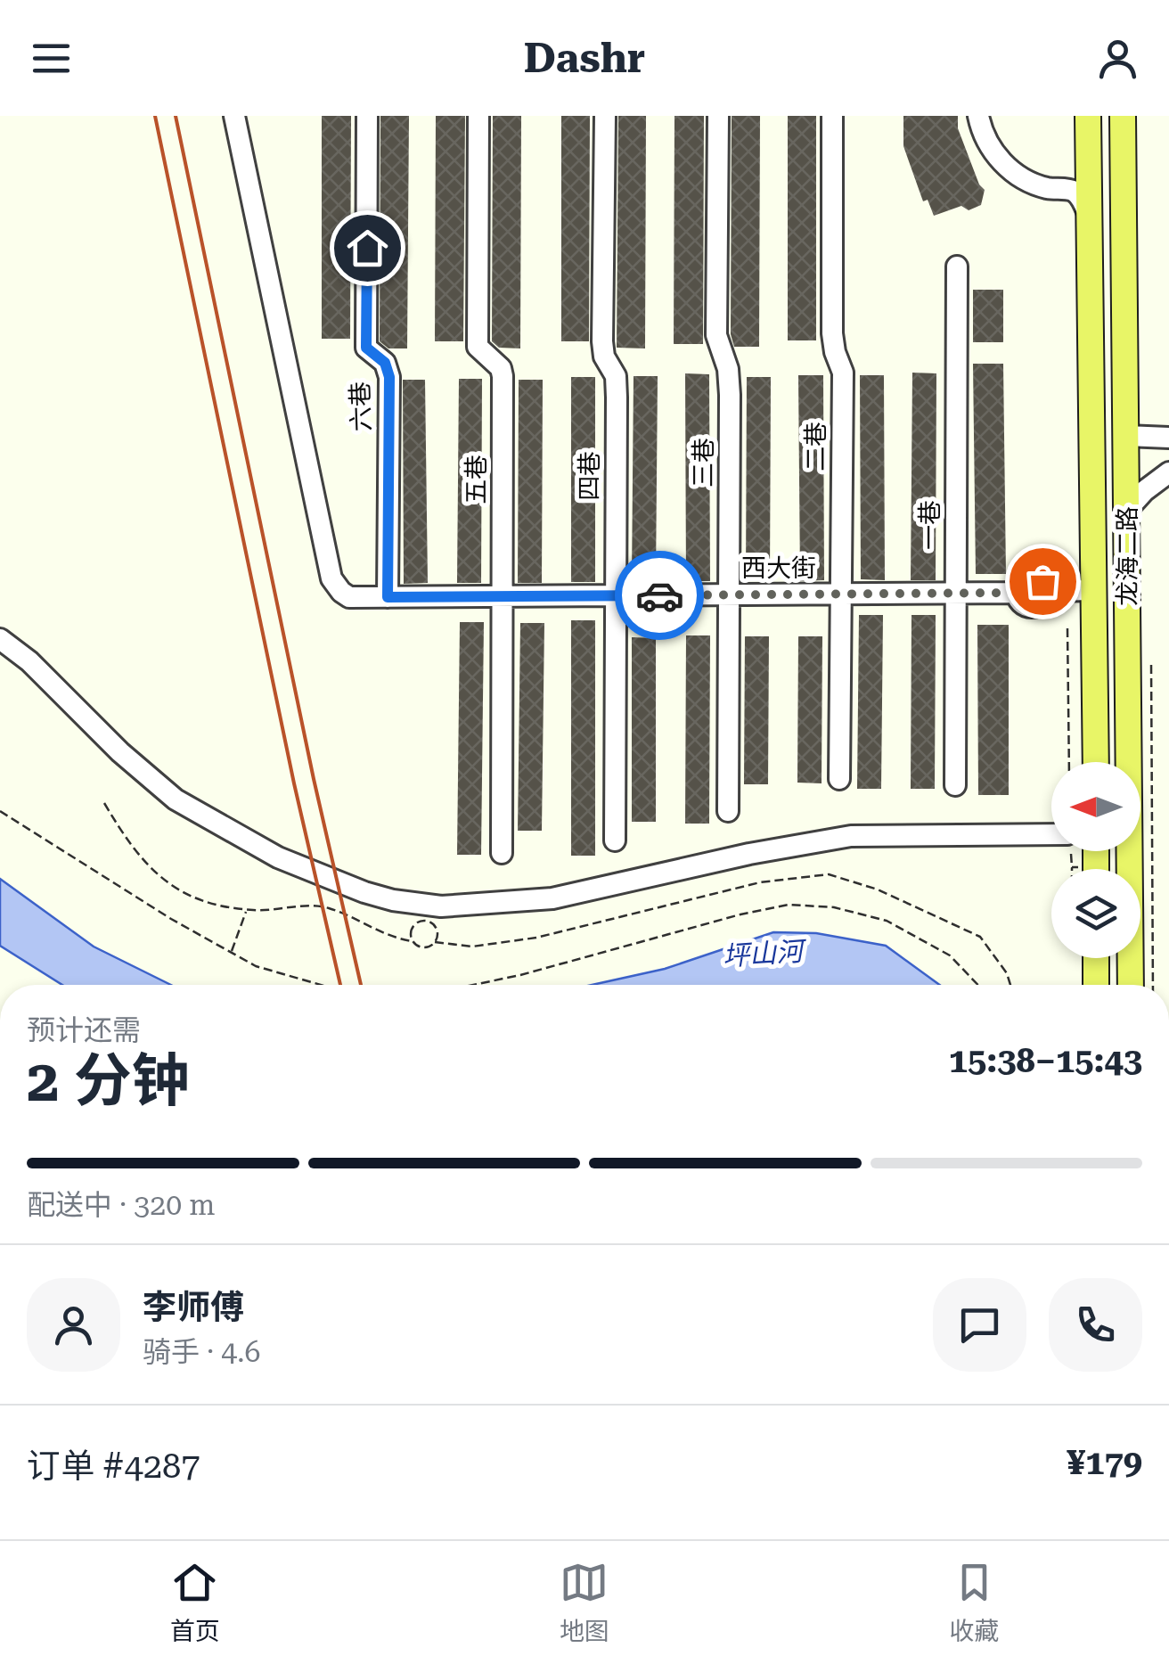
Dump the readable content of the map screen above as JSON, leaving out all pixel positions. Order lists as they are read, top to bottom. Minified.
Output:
{"streets":{"main road":["龙海二路"],"street":["六巷","二巷","三巷","四巷","五巷","一巷","西大街"]},"crossings":[["六巷","西大街"],["二巷","西大街"],["三巷","西大街"],["四巷","西大街"],["五巷","西大街"],["一巷","西大街"],["龙海二路","西大街"]],"water":["坪山河"],"north":"left","page":{"header":"Dashr","heading":["2 分钟","预计还需","15:38–15:43"],"panel":["李师傅","骑手 · 4.6","订单 #4287","¥179"],"bar":"配送中 · 320 m","tabs":["首页","地图","收藏"]}}
